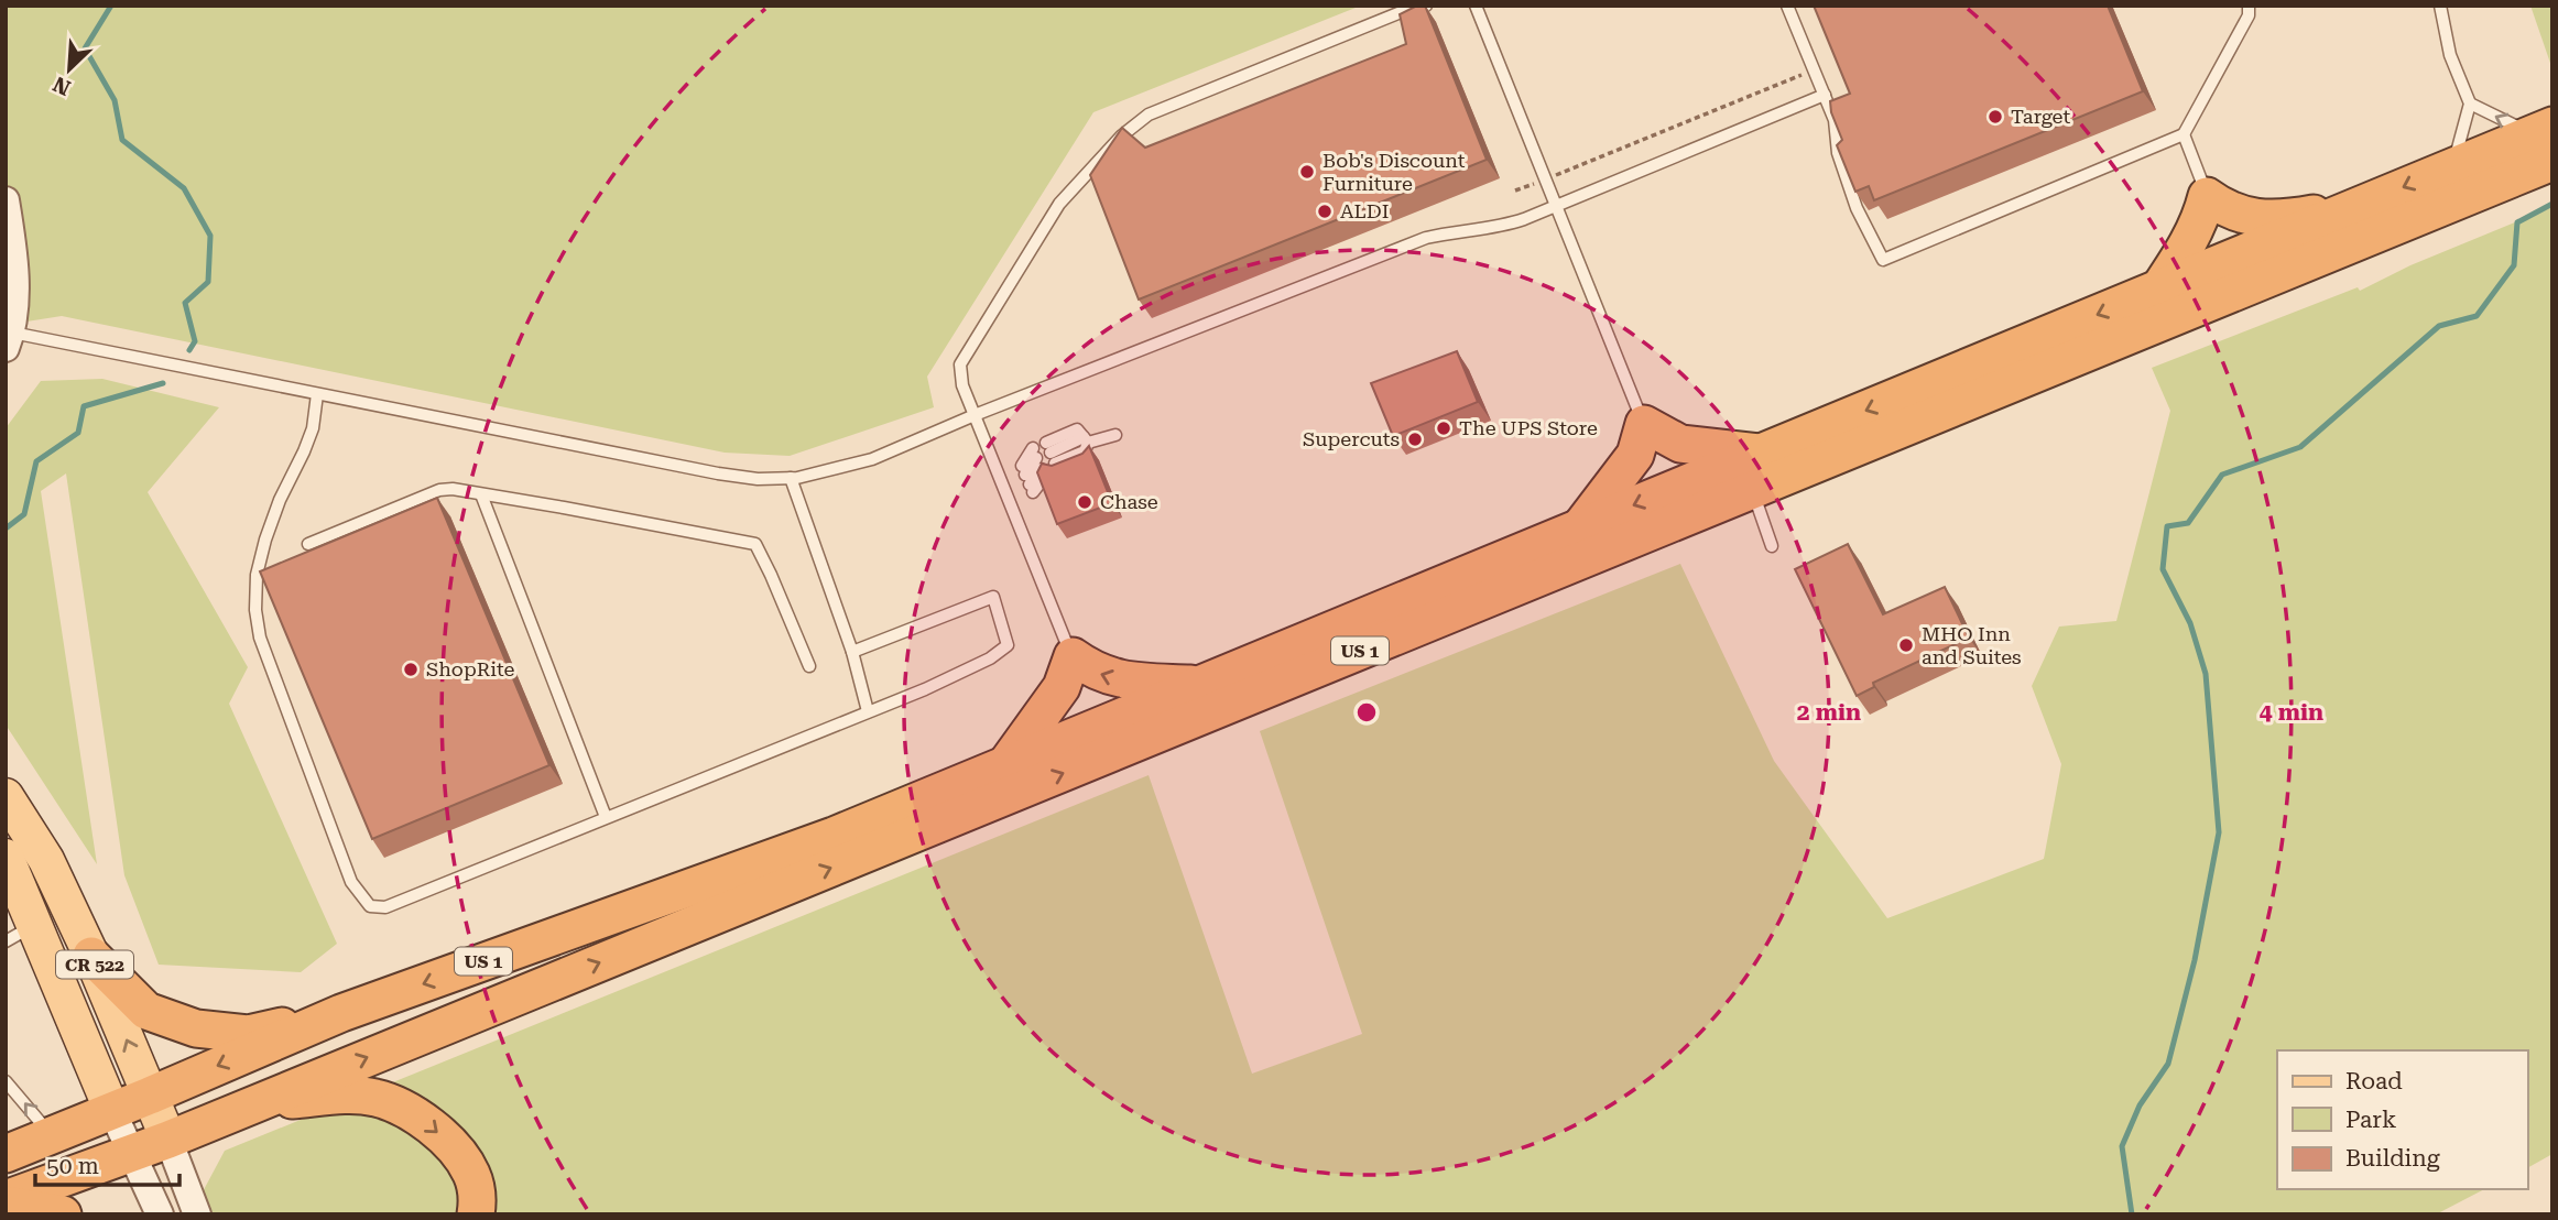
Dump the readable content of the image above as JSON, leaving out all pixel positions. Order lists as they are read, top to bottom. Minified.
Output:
{"streets":{"highway":["US 1"],"main road":["CR 522"]},"crossings":[["US 1","CR 522"]],"places":["Target","Bob's Discount Furniture","ALDI","The UPS Store","Supercuts","Chase","MHO Inn and Suites","ShopRite"],"legend":["Road","Park","Building"],"scale_bar":"50 m","north":"bottom left","rings":["2 min","4 min"]}
